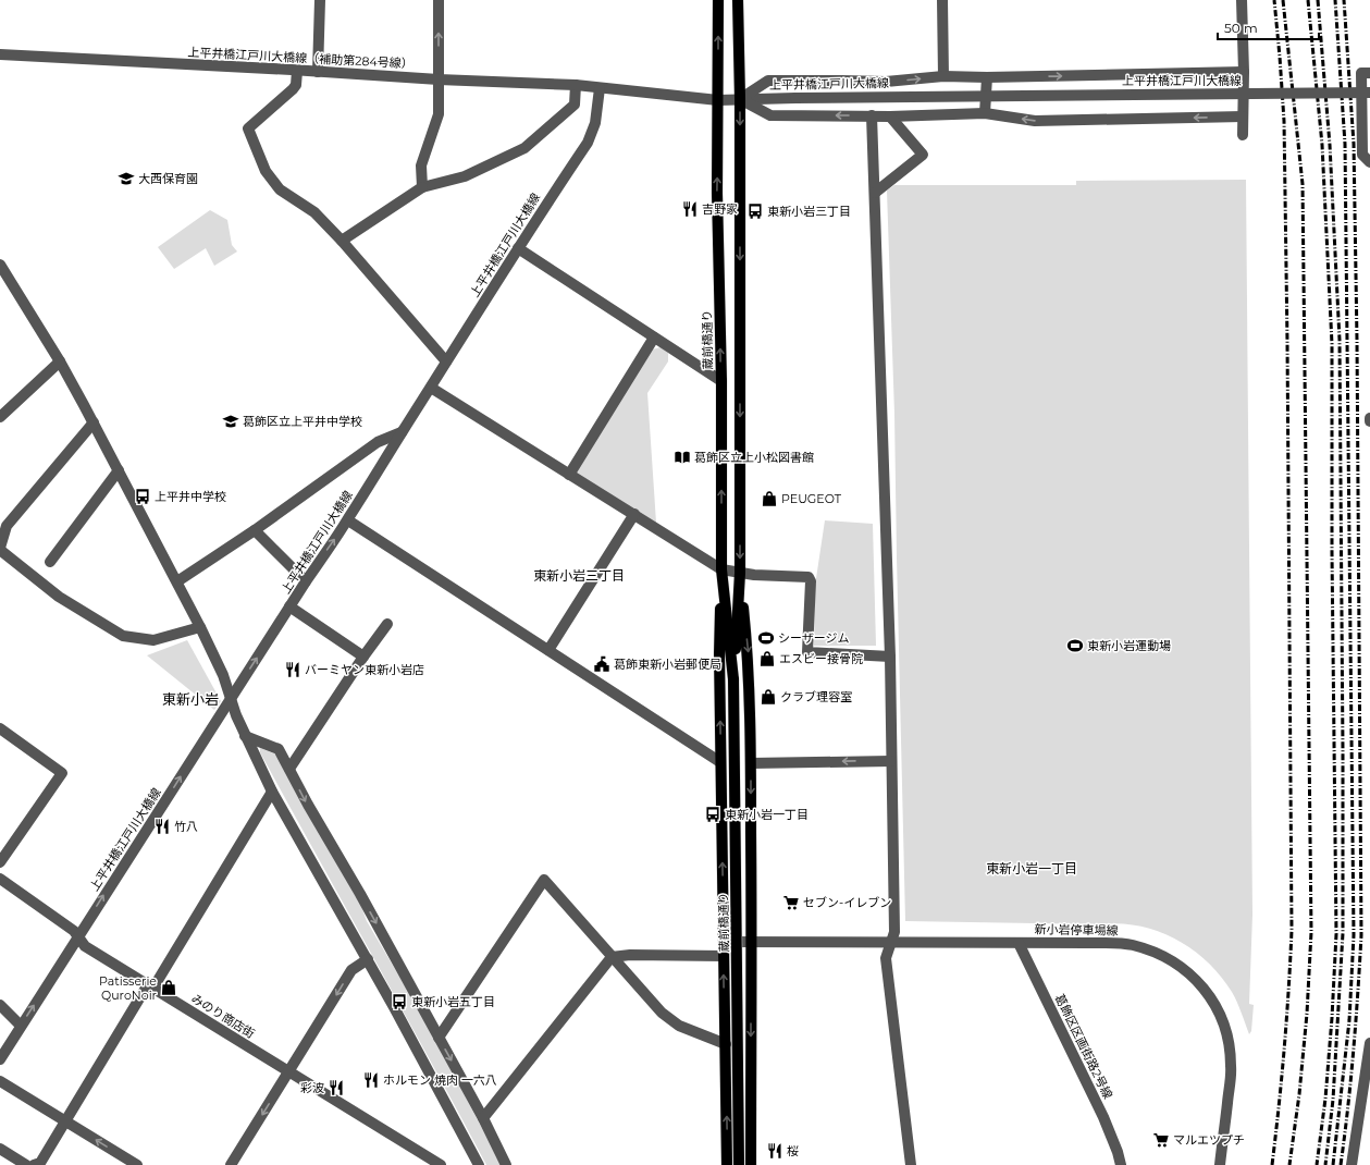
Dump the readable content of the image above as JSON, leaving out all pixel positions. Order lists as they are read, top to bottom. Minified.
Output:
{"streets":{"main road":["蔵前橋通り"],"street":["上平井橋江戸川大橋線（補助第284号線）","上平井橋江戸川大橋線","新小岩停車場線","みのり商店街","葛飾区区画街路2号線"]},"crossings":[["上平井橋江戸川大橋線（補助第284号線）","上平井橋江戸川大橋線"],["上平井橋江戸川大橋線","蔵前橋通り"],["上平井橋江戸川大橋線","みのり商店街"],["新小岩停車場線","葛飾区区画街路2号線"]],"districts":["東新小岩三丁目","東新小岩","東新小岩一丁目"],"places":{"school or university":["大西保育園","葛飾区立上平井中学校"],"restaurant":["吉野家","バーミヤン東新小岩店","竹八","ホルモン 焼肉 一六八","彩波","桜"],"bus stop":["東新小岩三丁目","上平井中学校","東新小岩一丁目","東新小岩五丁目"],"library":["葛飾区立上小松図書館"],"shop":["PEUGEOT","エスビー接骨院","クラブ理容室","Patisserie QuroNoir"],"sports":["シーザージム","東新小岩運動場"],"public building":["葛飾東新小岩郵便局"],"supermarket":["セブン-イレブン","マルエツプチ"]},"scale_bar":"50 m"}
